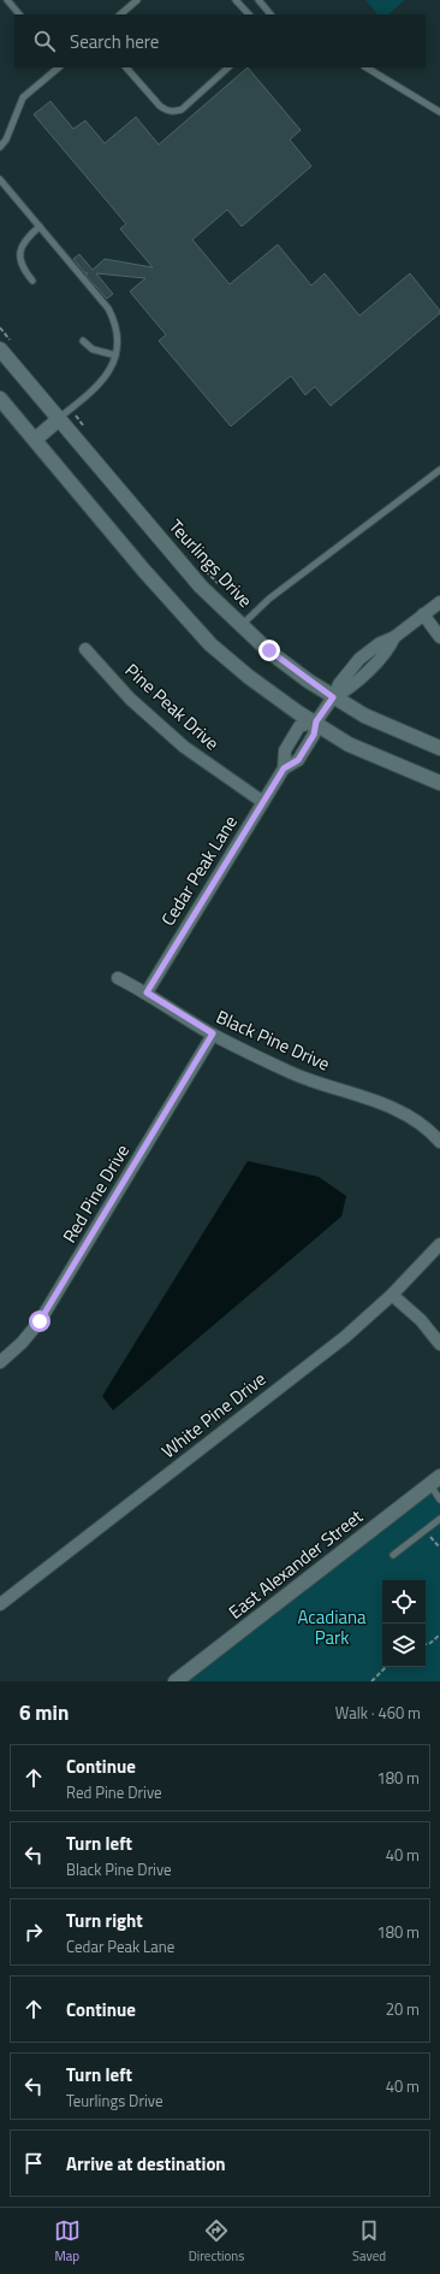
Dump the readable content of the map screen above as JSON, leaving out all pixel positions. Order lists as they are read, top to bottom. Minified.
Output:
{"streets":{"street":["Teurlings Drive","Pine Peak Drive","Cedar Peak Lane","Black Pine Drive","Red Pine Drive","White Pine Drive","East Alexander Street"]},"crossings":[["Teurlings Drive","Cedar Peak Lane"],["Pine Peak Drive","Cedar Peak Lane"],["Cedar Peak Lane","Black Pine Drive"],["Black Pine Drive","Red Pine Drive"]],"parks":["Acadiana Park"],"page":{"search":"Search here","heading":["6 min","Walk · 460 m"],"list":[["Continue","Red Pine Drive","180 m"],["Turn left","Black Pine Drive","40 m"],["Turn right","Cedar Peak Lane","180 m"],["Continue","20 m"],["Turn left","Teurlings Drive","40 m"],"Arrive at destination"],"nav":["Map","Directions","Saved"]}}
